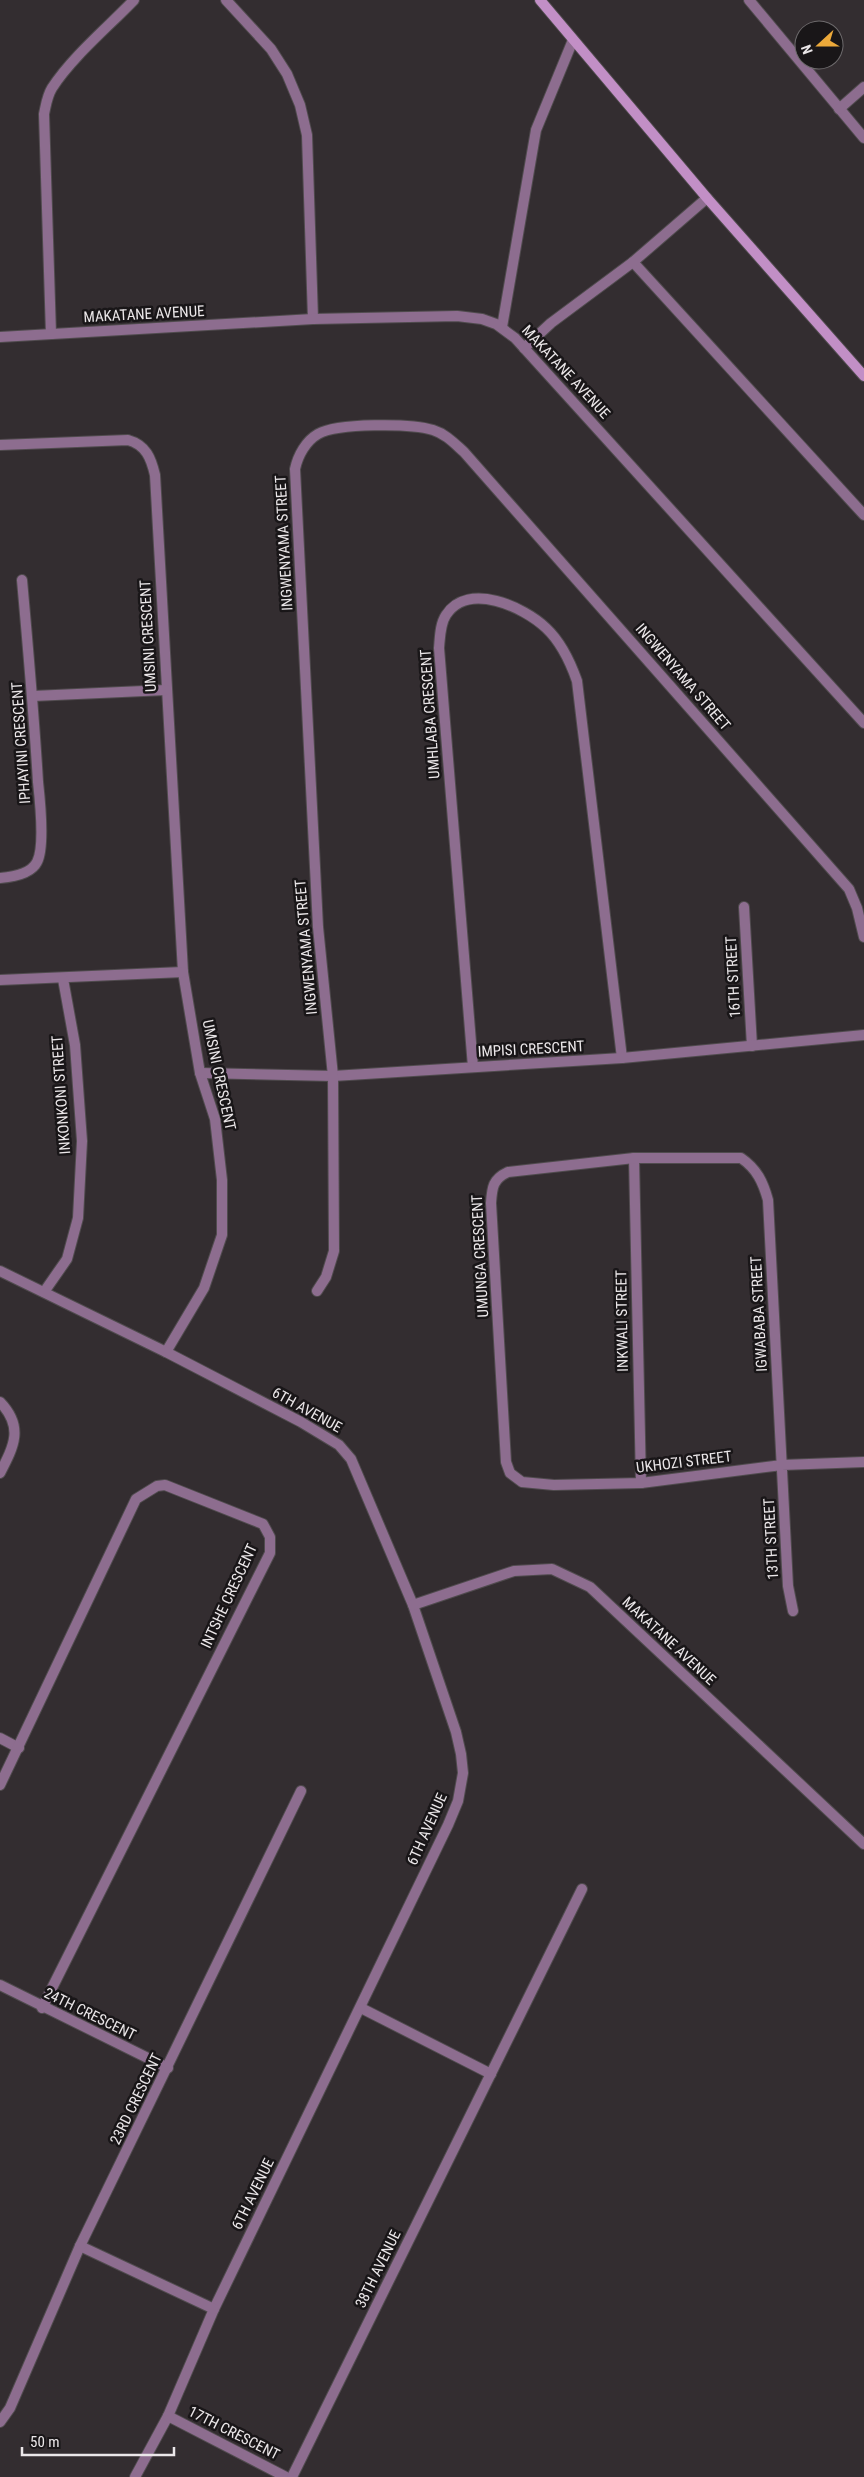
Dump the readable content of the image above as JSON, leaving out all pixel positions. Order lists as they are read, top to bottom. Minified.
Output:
{"streets":{"street":["MAKATANE AVENUE","INGWENYAMA STREET","UMSINI CRESCENT","UMHLABA CRESCENT","IPHAYINI CRESCENT","16TH STREET","IMPISI CRESCENT","INKONKONI STREET","UMUNGA CRESCENT","IGWABABA STREET","INKWALI STREET","6TH AVENUE","UKHOZI STREET","13TH STREET","INTSHE CRESCENT","24TH CRESCENT","23RD CRESCENT","38TH AVENUE","17TH CRESCENT"]},"crossings":[["MAKATANE AVENUE","6TH AVENUE"],["INGWENYAMA STREET","IMPISI CRESCENT"],["UMSINI CRESCENT","IMPISI CRESCENT"],["UMSINI CRESCENT","6TH AVENUE"],["UMHLABA CRESCENT","IMPISI CRESCENT"],["16TH STREET","IMPISI CRESCENT"],["INKONKONI STREET","6TH AVENUE"],["UMUNGA CRESCENT","IGWABABA STREET"],["UMUNGA CRESCENT","INKWALI STREET"],["UMUNGA CRESCENT","UKHOZI STREET"],["IGWABABA STREET","UKHOZI STREET"],["IGWABABA STREET","13TH STREET"],["INKWALI STREET","UKHOZI STREET"],["6TH AVENUE","17TH CRESCENT"],["UKHOZI STREET","13TH STREET"],["INTSHE CRESCENT","24TH CRESCENT"],["24TH CRESCENT","23RD CRESCENT"]],"scale_bar":"50 m","north":"left"}
